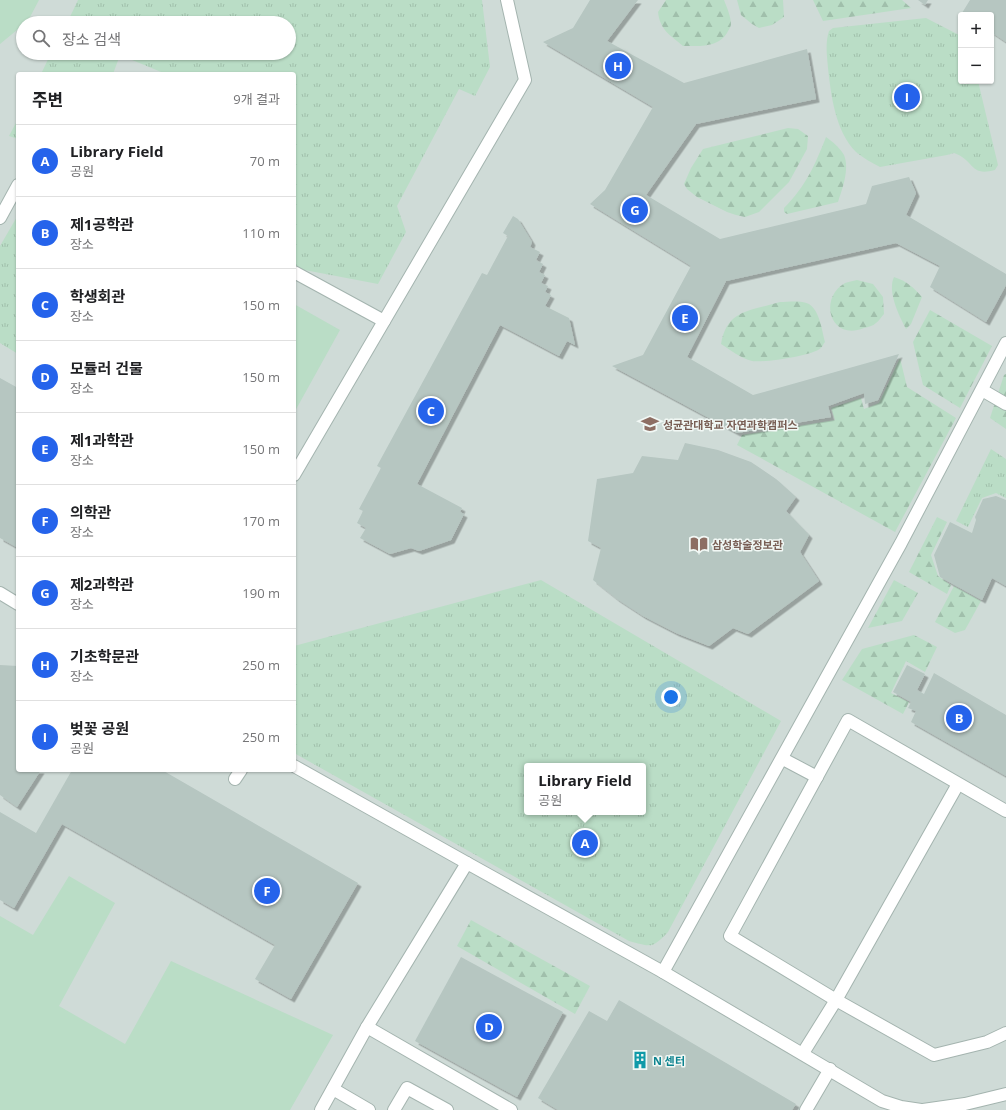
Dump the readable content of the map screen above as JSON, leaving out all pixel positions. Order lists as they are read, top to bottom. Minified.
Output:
{"places":{"school or university":["성균관대학교 자연과학캠퍼스"],"library":["삼성학술정보관"],"building":["N 센터"]},"page":{"map_buttons":["+","−"],"search":"장소 검색","pins":["H","I","G","E","C","B","A","F","D"],"heading":["주변","9개 결과"],"list":[{"mark":"A","name":"Library Field","note":"공원","value":"70 m"},{"mark":"B","name":"제1공학관","note":"장소","value":"110 m"},{"mark":"C","name":"학생회관","note":"장소","value":"150 m"},{"mark":"D","name":"모듈러 건물","note":"장소","value":"150 m"},{"mark":"E","name":"제1과학관","note":"장소","value":"150 m"},{"mark":"F","name":"의학관","note":"장소","value":"170 m"},{"mark":"G","name":"제2과학관","note":"장소","value":"190 m"},{"mark":"H","name":"기초학문관","note":"장소","value":"250 m"},{"mark":"I","name":"벚꽃 공원","note":"공원","value":"250 m"}],"popup":["Library Field","공원"]}}
